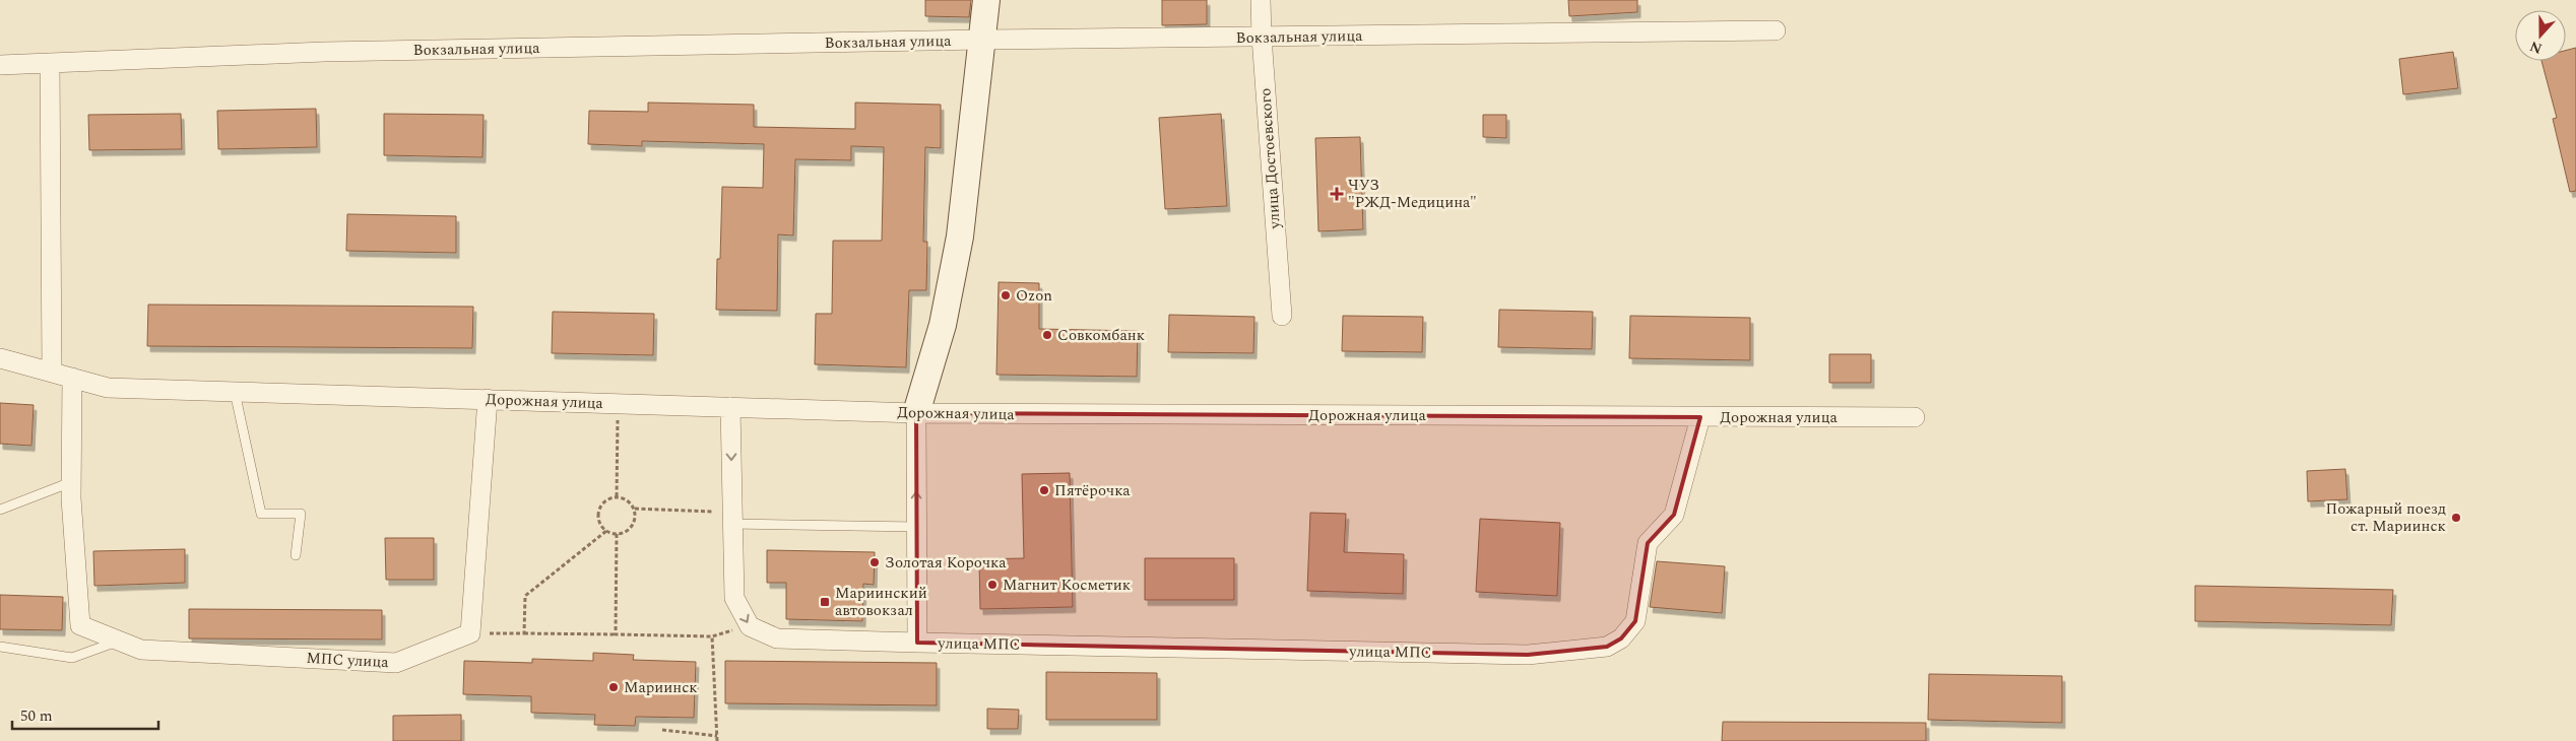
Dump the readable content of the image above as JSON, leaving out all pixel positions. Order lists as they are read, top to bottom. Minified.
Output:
{"streets":{"street":["Вокзальная улица","улица Достоевского","Дорожная улица","улица МПС","МПС улица"]},"crossings":[["Вокзальная улица","улица Достоевского"],["Дорожная улица","улица МПС"]],"places":{"health":["ЧУЗ \"РЖД-Медицина\""],"other":["Ozon","Совкомбанк","Пятёрочка","Пожарный поезд ст. Мариинск","Золотая Корочка","Магнит Косметик","Мариинск"],"transit":["Мариинский автовокзал"]},"scale_bar":"50 m","north":"bottom"}
